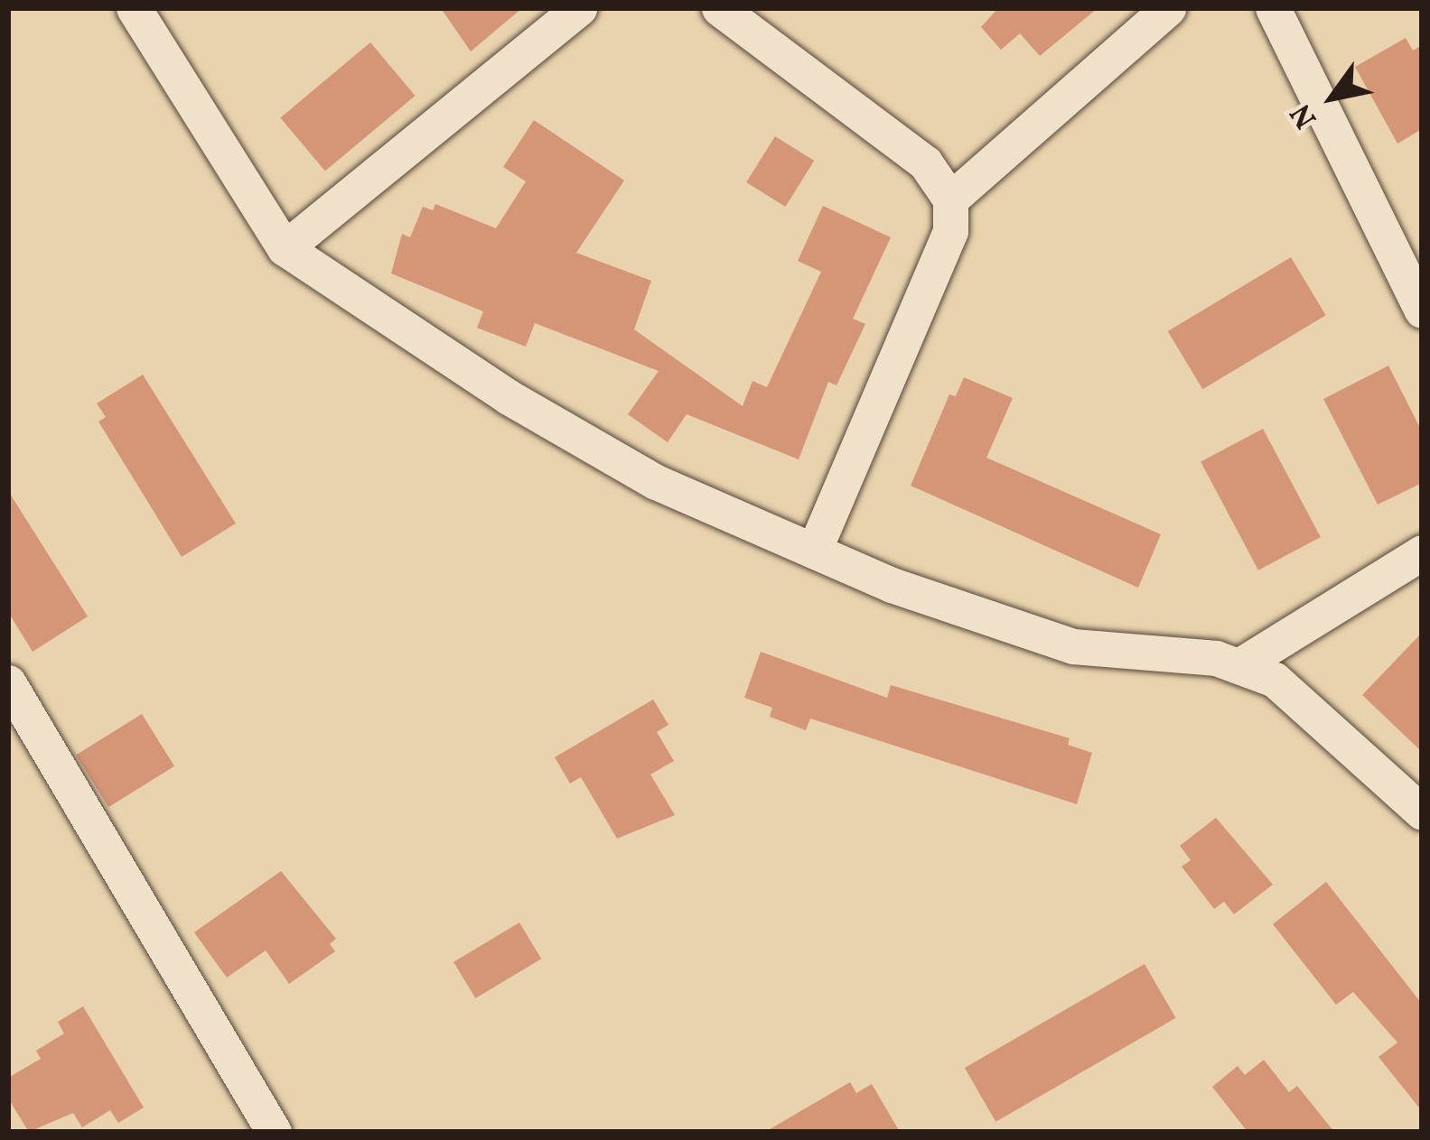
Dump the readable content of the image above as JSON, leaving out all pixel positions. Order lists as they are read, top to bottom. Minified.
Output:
{"north":"bottom left"}
